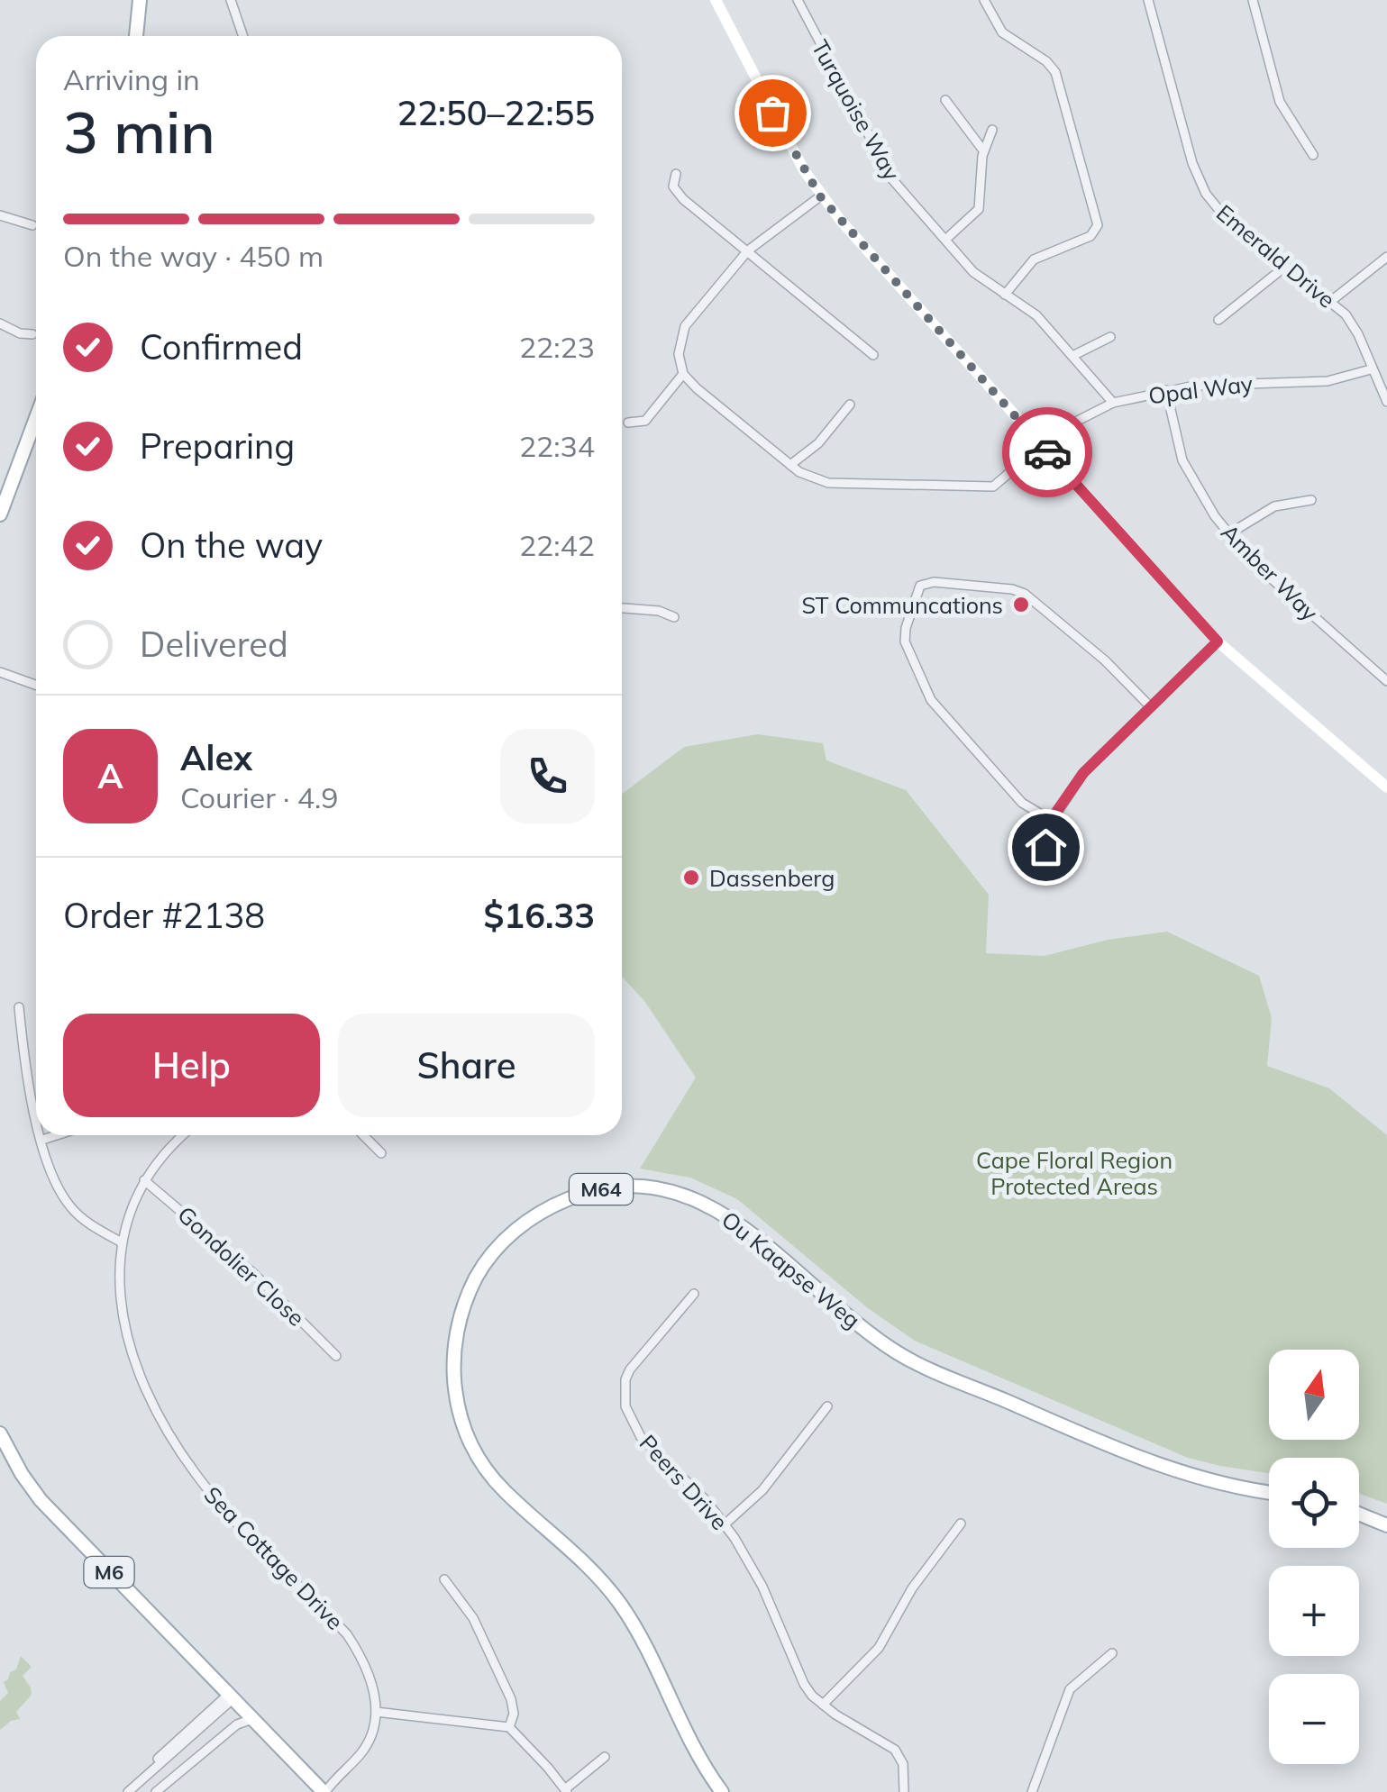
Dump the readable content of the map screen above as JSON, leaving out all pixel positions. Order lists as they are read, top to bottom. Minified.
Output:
{"streets":{"main road":["M64","Ou Kaapse Weg","M6"],"street":["Turquoise Way","Emerald Drive","Opal Way","Amber Way","Gondolier Close","Peers Drive","Sea Cottage Drive"]},"crossings":[["Turquoise Way","Opal Way"],["Emerald Drive","Opal Way"],["Opal Way","Amber Way"],["Gondolier Close","Sea Cottage Drive"]],"parks":["Cape Floral Region Protected Areas"],"places":["ST Communcations","Dassenberg"],"north":"top","page":{"heading":["3 min","Arriving in","22:50–22:55"],"panel":["Alex","Courier · 4.9","Order #2138","$16.33"],"bar":"On the way · 450 m","list":[["Confirmed","22:23"],["Preparing","22:34"],["On the way","22:42"],"Delivered"],"round":"A","buttons":["Help","Share"],"map_buttons":["+","−"]}}
